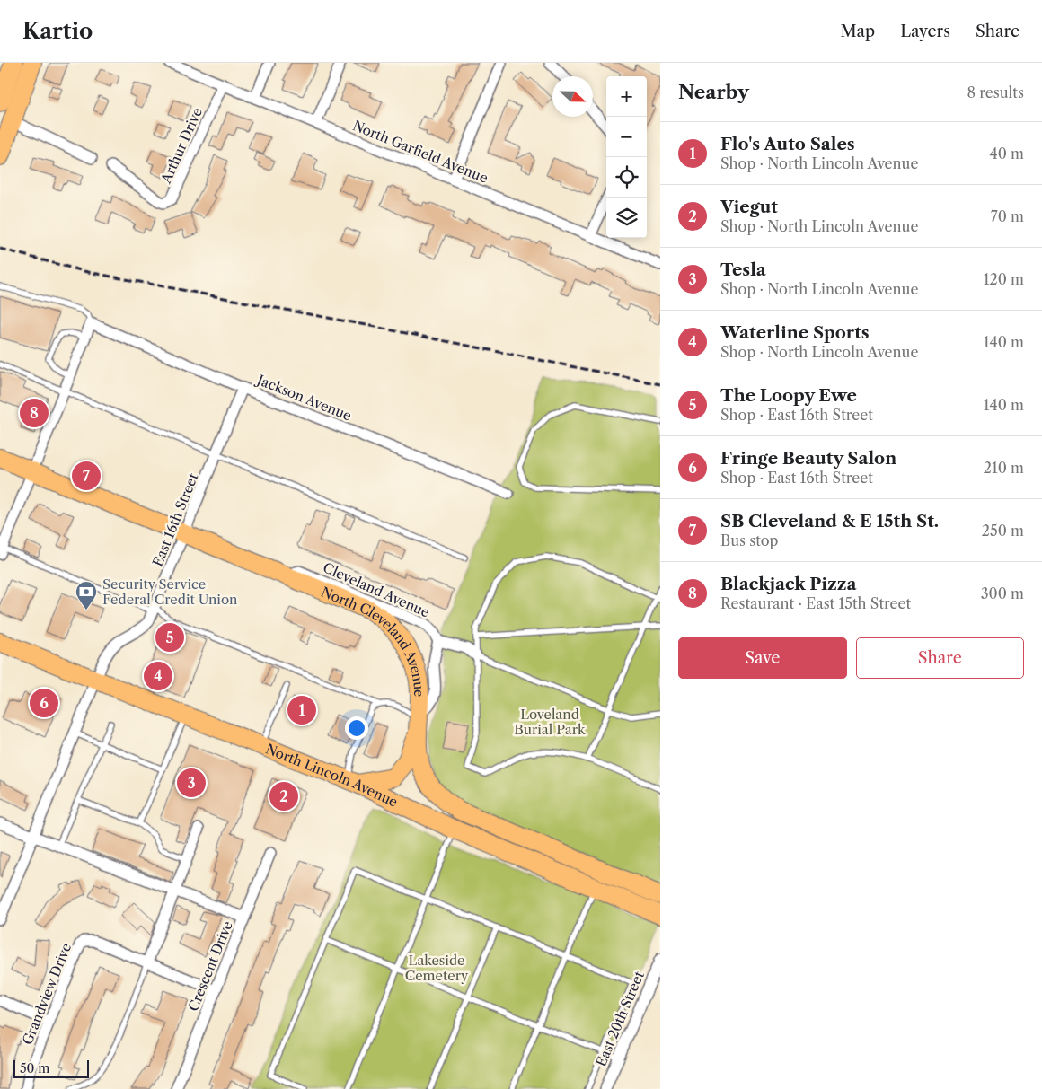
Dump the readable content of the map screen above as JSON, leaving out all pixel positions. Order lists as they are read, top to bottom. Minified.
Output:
{"streets":{"highway":["North Cleveland Avenue","North Lincoln Avenue"],"street":["Arthur Drive","North Garfield Avenue","Jackson Avenue","East 16th Street","Cleveland Avenue","Crescent Drive","Grandview Drive","East 20th Street"]},"crossings":[["Arthur Drive","North Garfield Avenue"],["Jackson Avenue","East 16th Street"],["East 16th Street","North Cleveland Avenue"],["East 16th Street","North Lincoln Avenue"],["Cleveland Avenue","North Cleveland Avenue"],["Crescent Drive","Grandview Drive"]],"parks":["Loveland Burial Park","Lakeside Cemetery"],"places":{"bank":["Security Service Federal Credit Union"]},"scale_bar":"50 m","north":"right","page":{"header":"Kartio","nav":["Map","Layers","Share"],"heading":["Nearby","8 results"],"map_buttons":["+","−"],"list":[{"mark":"1","name":"Flo's Auto Sales","note":"Shop · North Lincoln Avenue","value":"40 m"},{"mark":"2","name":"Viegut","note":"Shop · North Lincoln Avenue","value":"70 m"},{"mark":"3","name":"Tesla","note":"Shop · North Lincoln Avenue","value":"120 m"},{"mark":"4","name":"Waterline Sports","note":"Shop · North Lincoln Avenue","value":"140 m"},{"mark":"5","name":"The Loopy Ewe","note":"Shop · East 16th Street","value":"140 m"},{"mark":"6","name":"Fringe Beauty Salon","note":"Shop · East 16th Street","value":"210 m"},{"mark":"7","name":"SB Cleveland & E 15th St.","note":"Bus stop","value":"250 m"},{"mark":"8","name":"Blackjack Pizza","note":"Restaurant · East 15th Street","value":"300 m"}],"pins":["8","7","5","4","6","1","3","2"],"buttons":["Save","Share"],"scale":"50 m"}}
